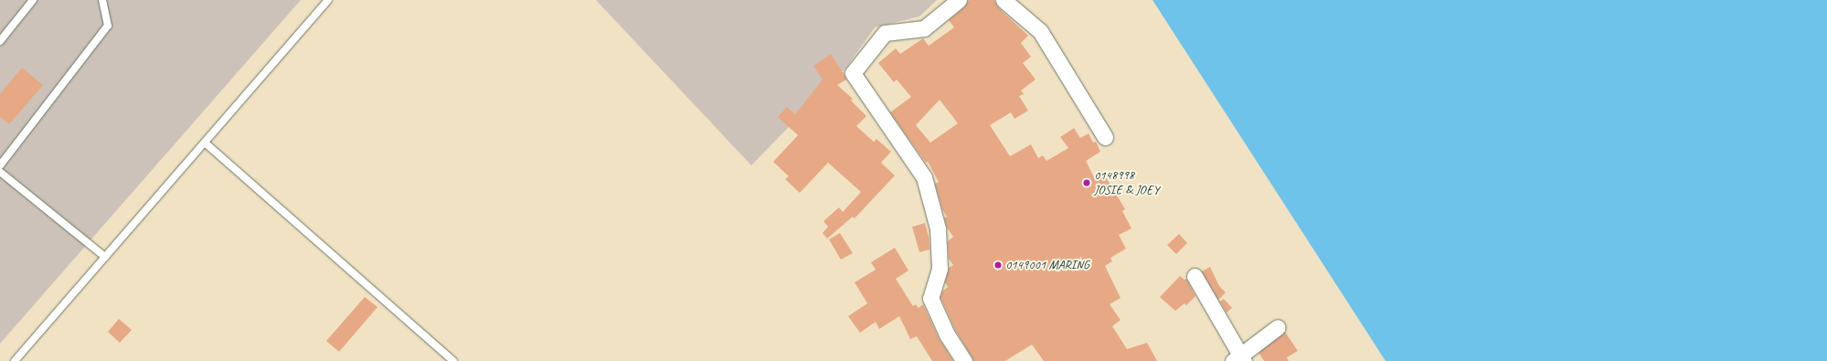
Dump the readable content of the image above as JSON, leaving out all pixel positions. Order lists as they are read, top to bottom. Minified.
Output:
{"places":["0148998 JOSIE & JOEY","0149001 MARING"]}
